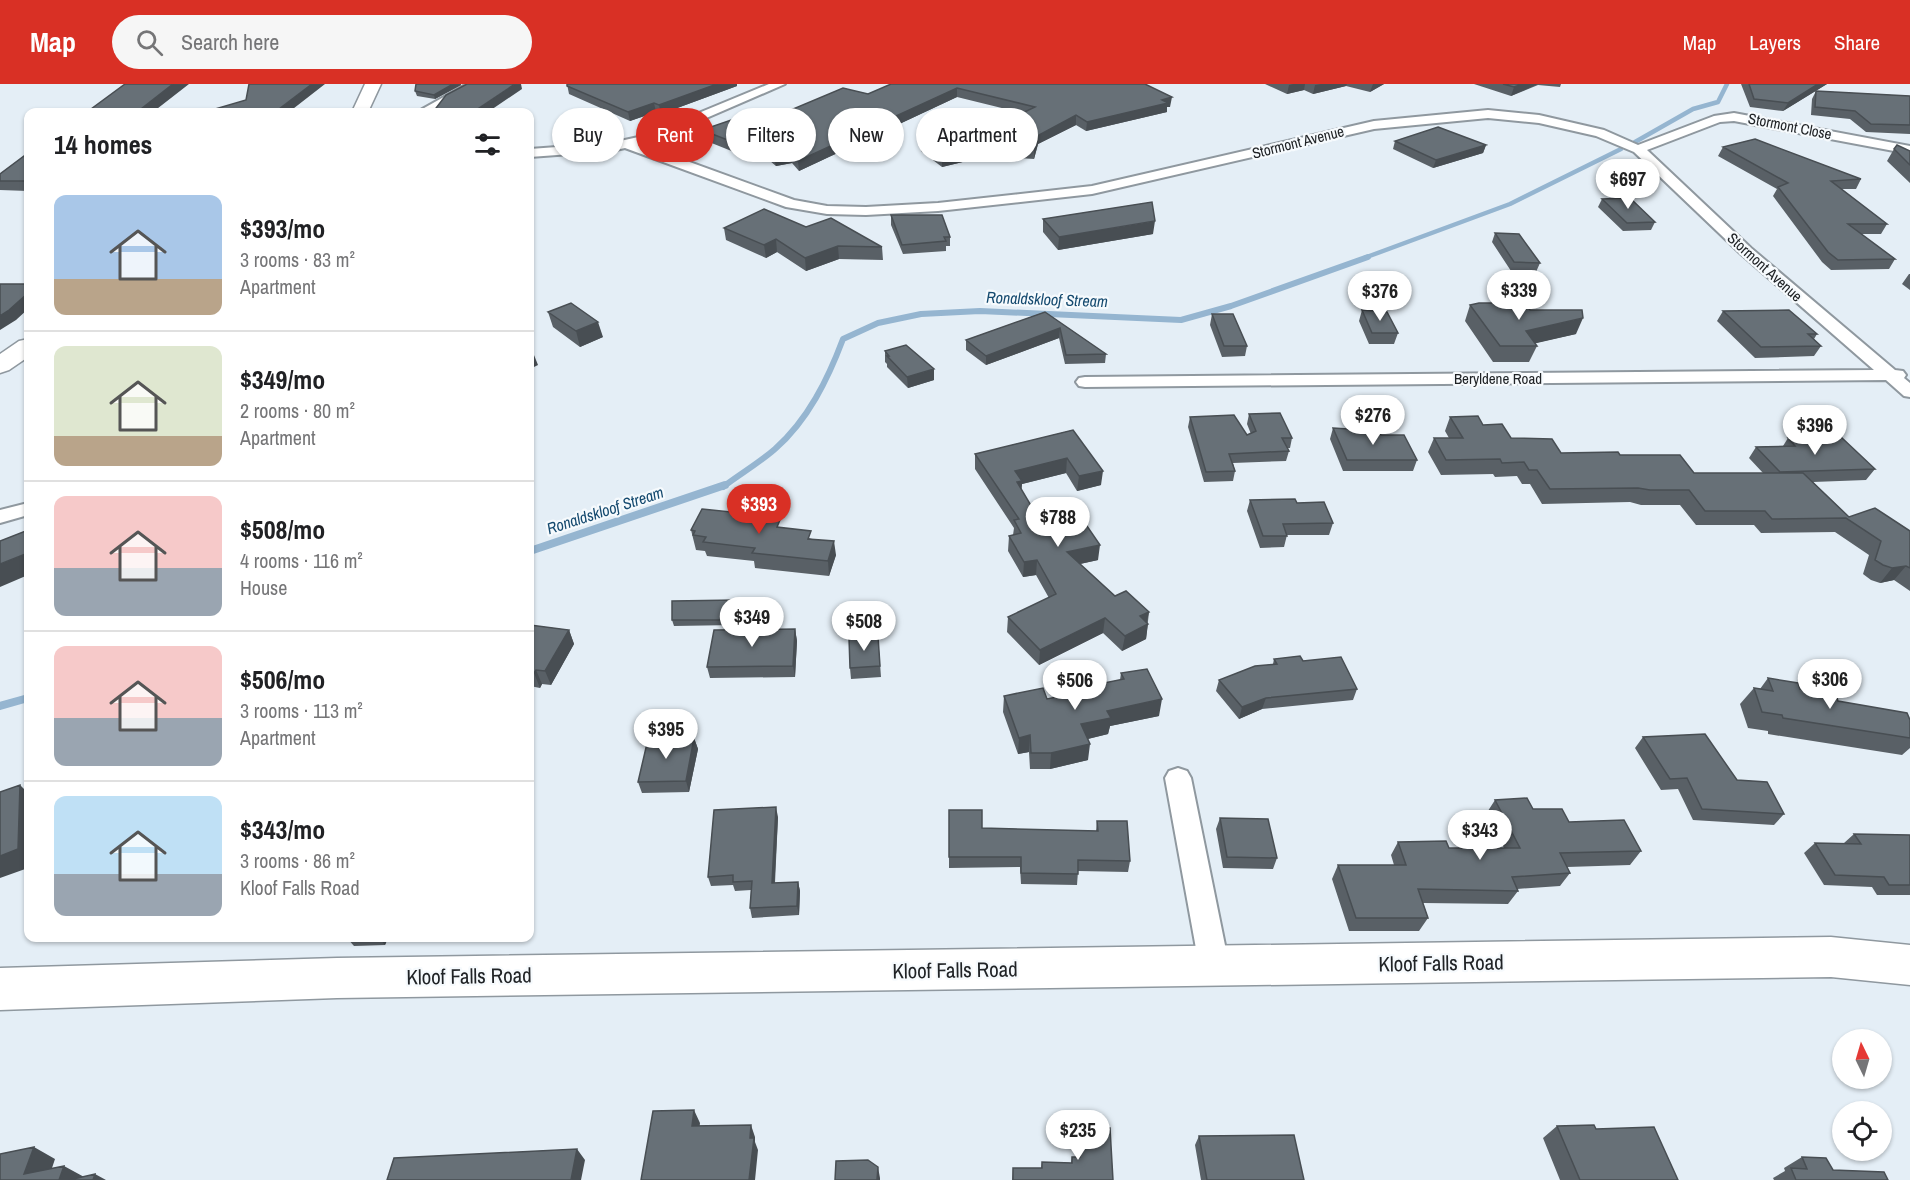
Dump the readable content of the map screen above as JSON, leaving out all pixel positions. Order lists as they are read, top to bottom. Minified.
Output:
{"streets":{"main road":["Kloof Falls Road"],"street":["Stormont Close","Stormont Avenue","Beryldene Road"]},"crossings":[["Stormont Close","Stormont Avenue"],["Stormont Avenue","Beryldene Road"]],"water":["Ronaldskloof Stream"],"north":"top","page":{"header":"Map","search":"Search here","nav":["Map","Layers","Share"],"chip":["Buy","Rent","Filters","New","Apartment"],"heading":"14 homes","price":["$697","$339","$376","$276","$396","$393","$788","$349","$508","$306","$506","$395","$343","$235"],"list":[{"name":"$393/mo","note":"3 rooms · 83 m² · Apartment"},{"name":"$349/mo","note":"2 rooms · 80 m² · Apartment"},{"name":"$508/mo","note":"4 rooms · 116 m² · House"},{"name":"$506/mo","note":"3 rooms · 113 m² · Apartment"},{"name":"$343/mo","note":"3 rooms · 86 m² · Kloof Falls Road"}]}}
